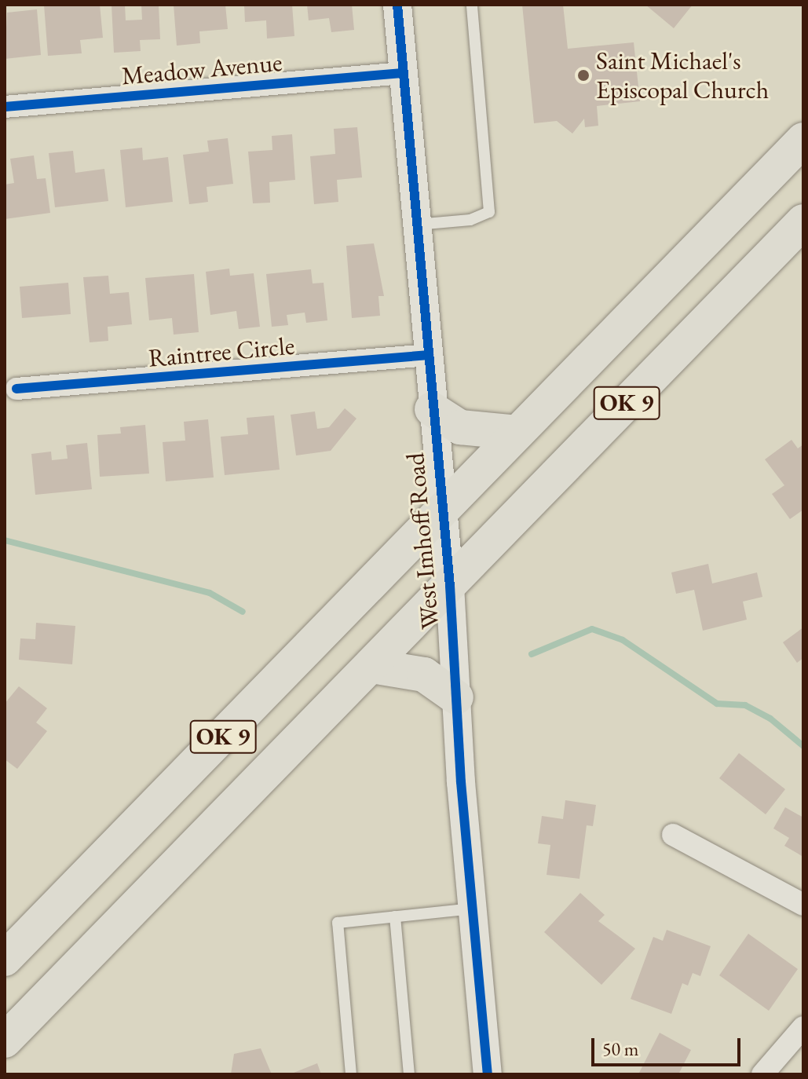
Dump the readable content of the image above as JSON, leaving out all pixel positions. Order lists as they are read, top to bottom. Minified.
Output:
{"streets":{"highway":["OK 9"],"street":["Meadow Avenue","Raintree Circle","West Imhoff Road"]},"crossings":[["Meadow Avenue","West Imhoff Road"],["Raintree Circle","West Imhoff Road"],["OK 9","West Imhoff Road"]],"places":["Saint Michael's Episcopal Church"],"scale_bar":"50 m"}
